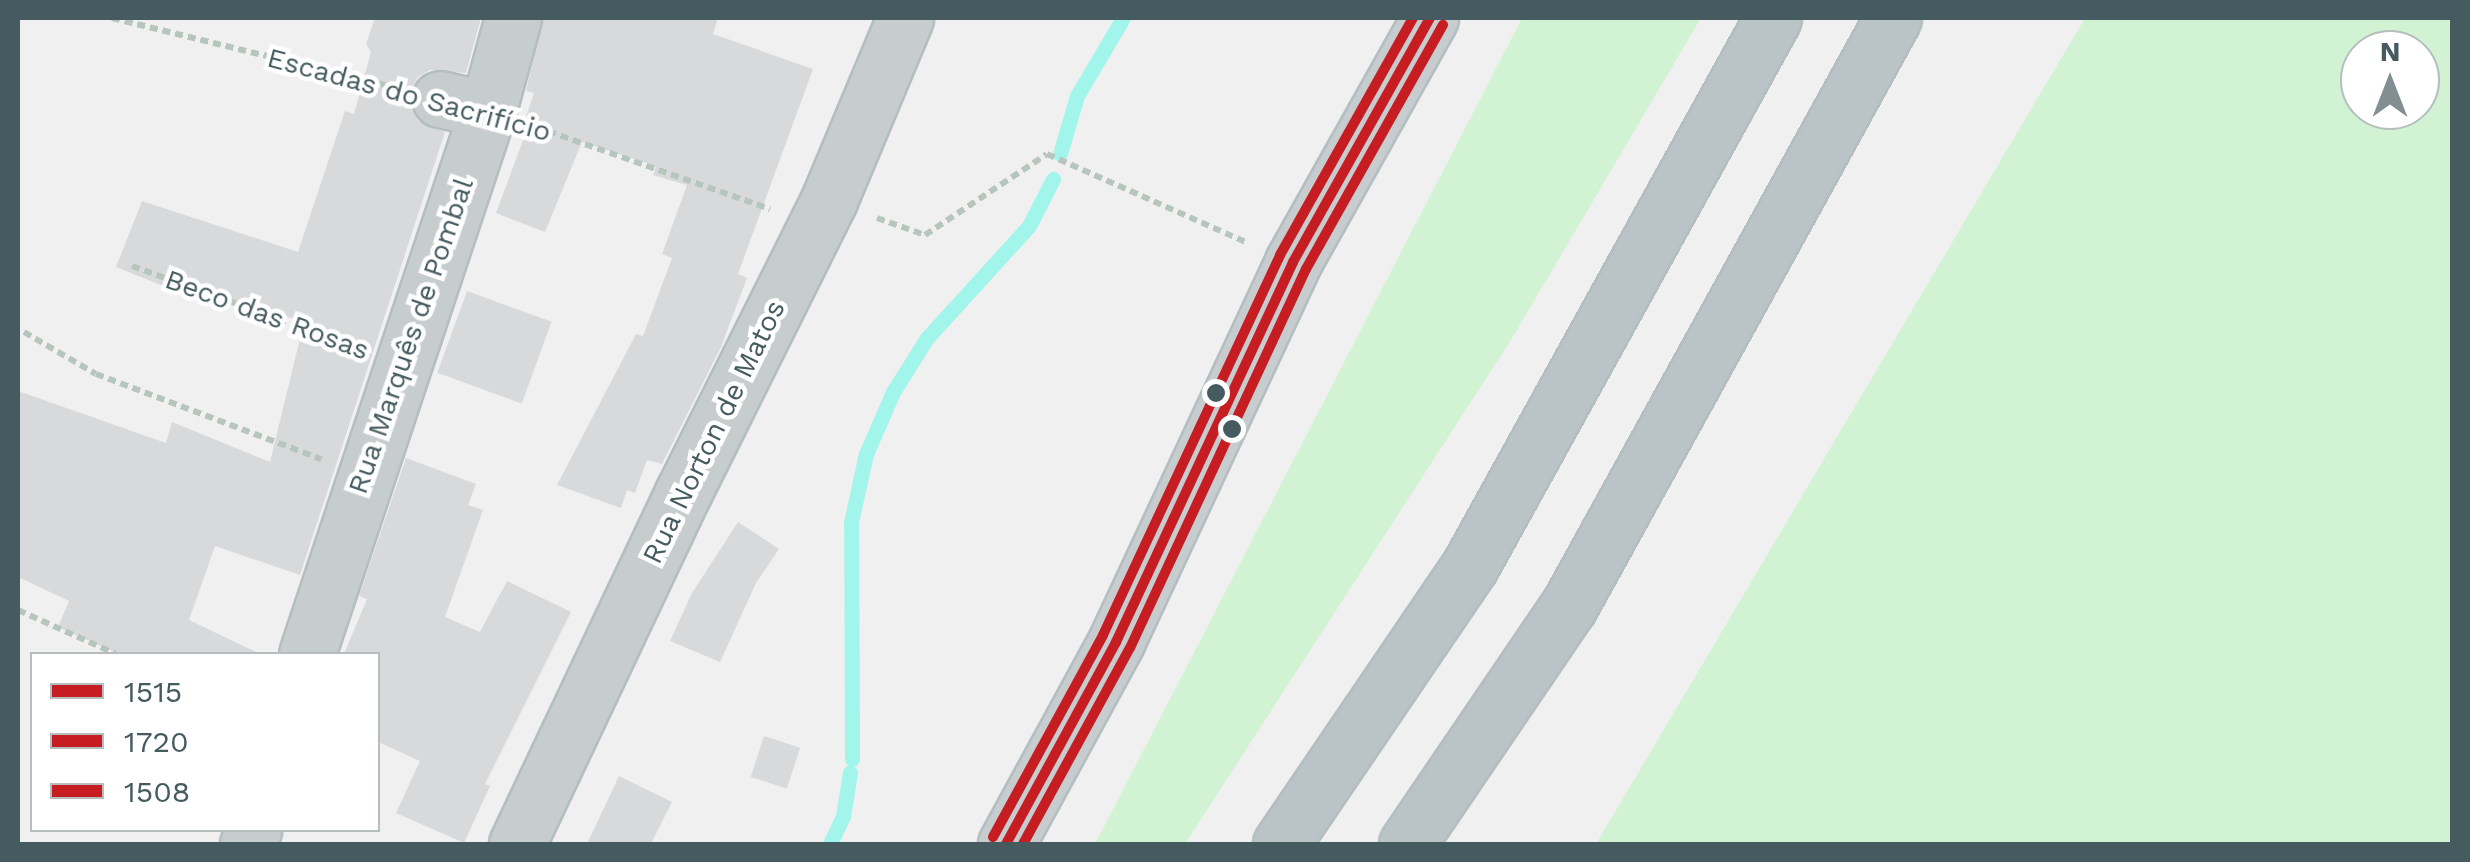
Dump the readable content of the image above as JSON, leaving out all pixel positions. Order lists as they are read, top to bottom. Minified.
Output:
{"streets":{"street":["Rua Marquês de Pombal","Rua Norton de Matos"],"path":["Escadas do Sacrifício","Beco das Rosas"]},"crossings":[["Escadas do Sacrifício","Rua Marquês de Pombal"],["Escadas do Sacrifício","Rua Norton de Matos"],["Beco das Rosas","Rua Marquês de Pombal"]],"lines":["transit line 1515","transit line 1508","transit line 1720"],"legend":["1515","1720","1508"],"north":"top"}
